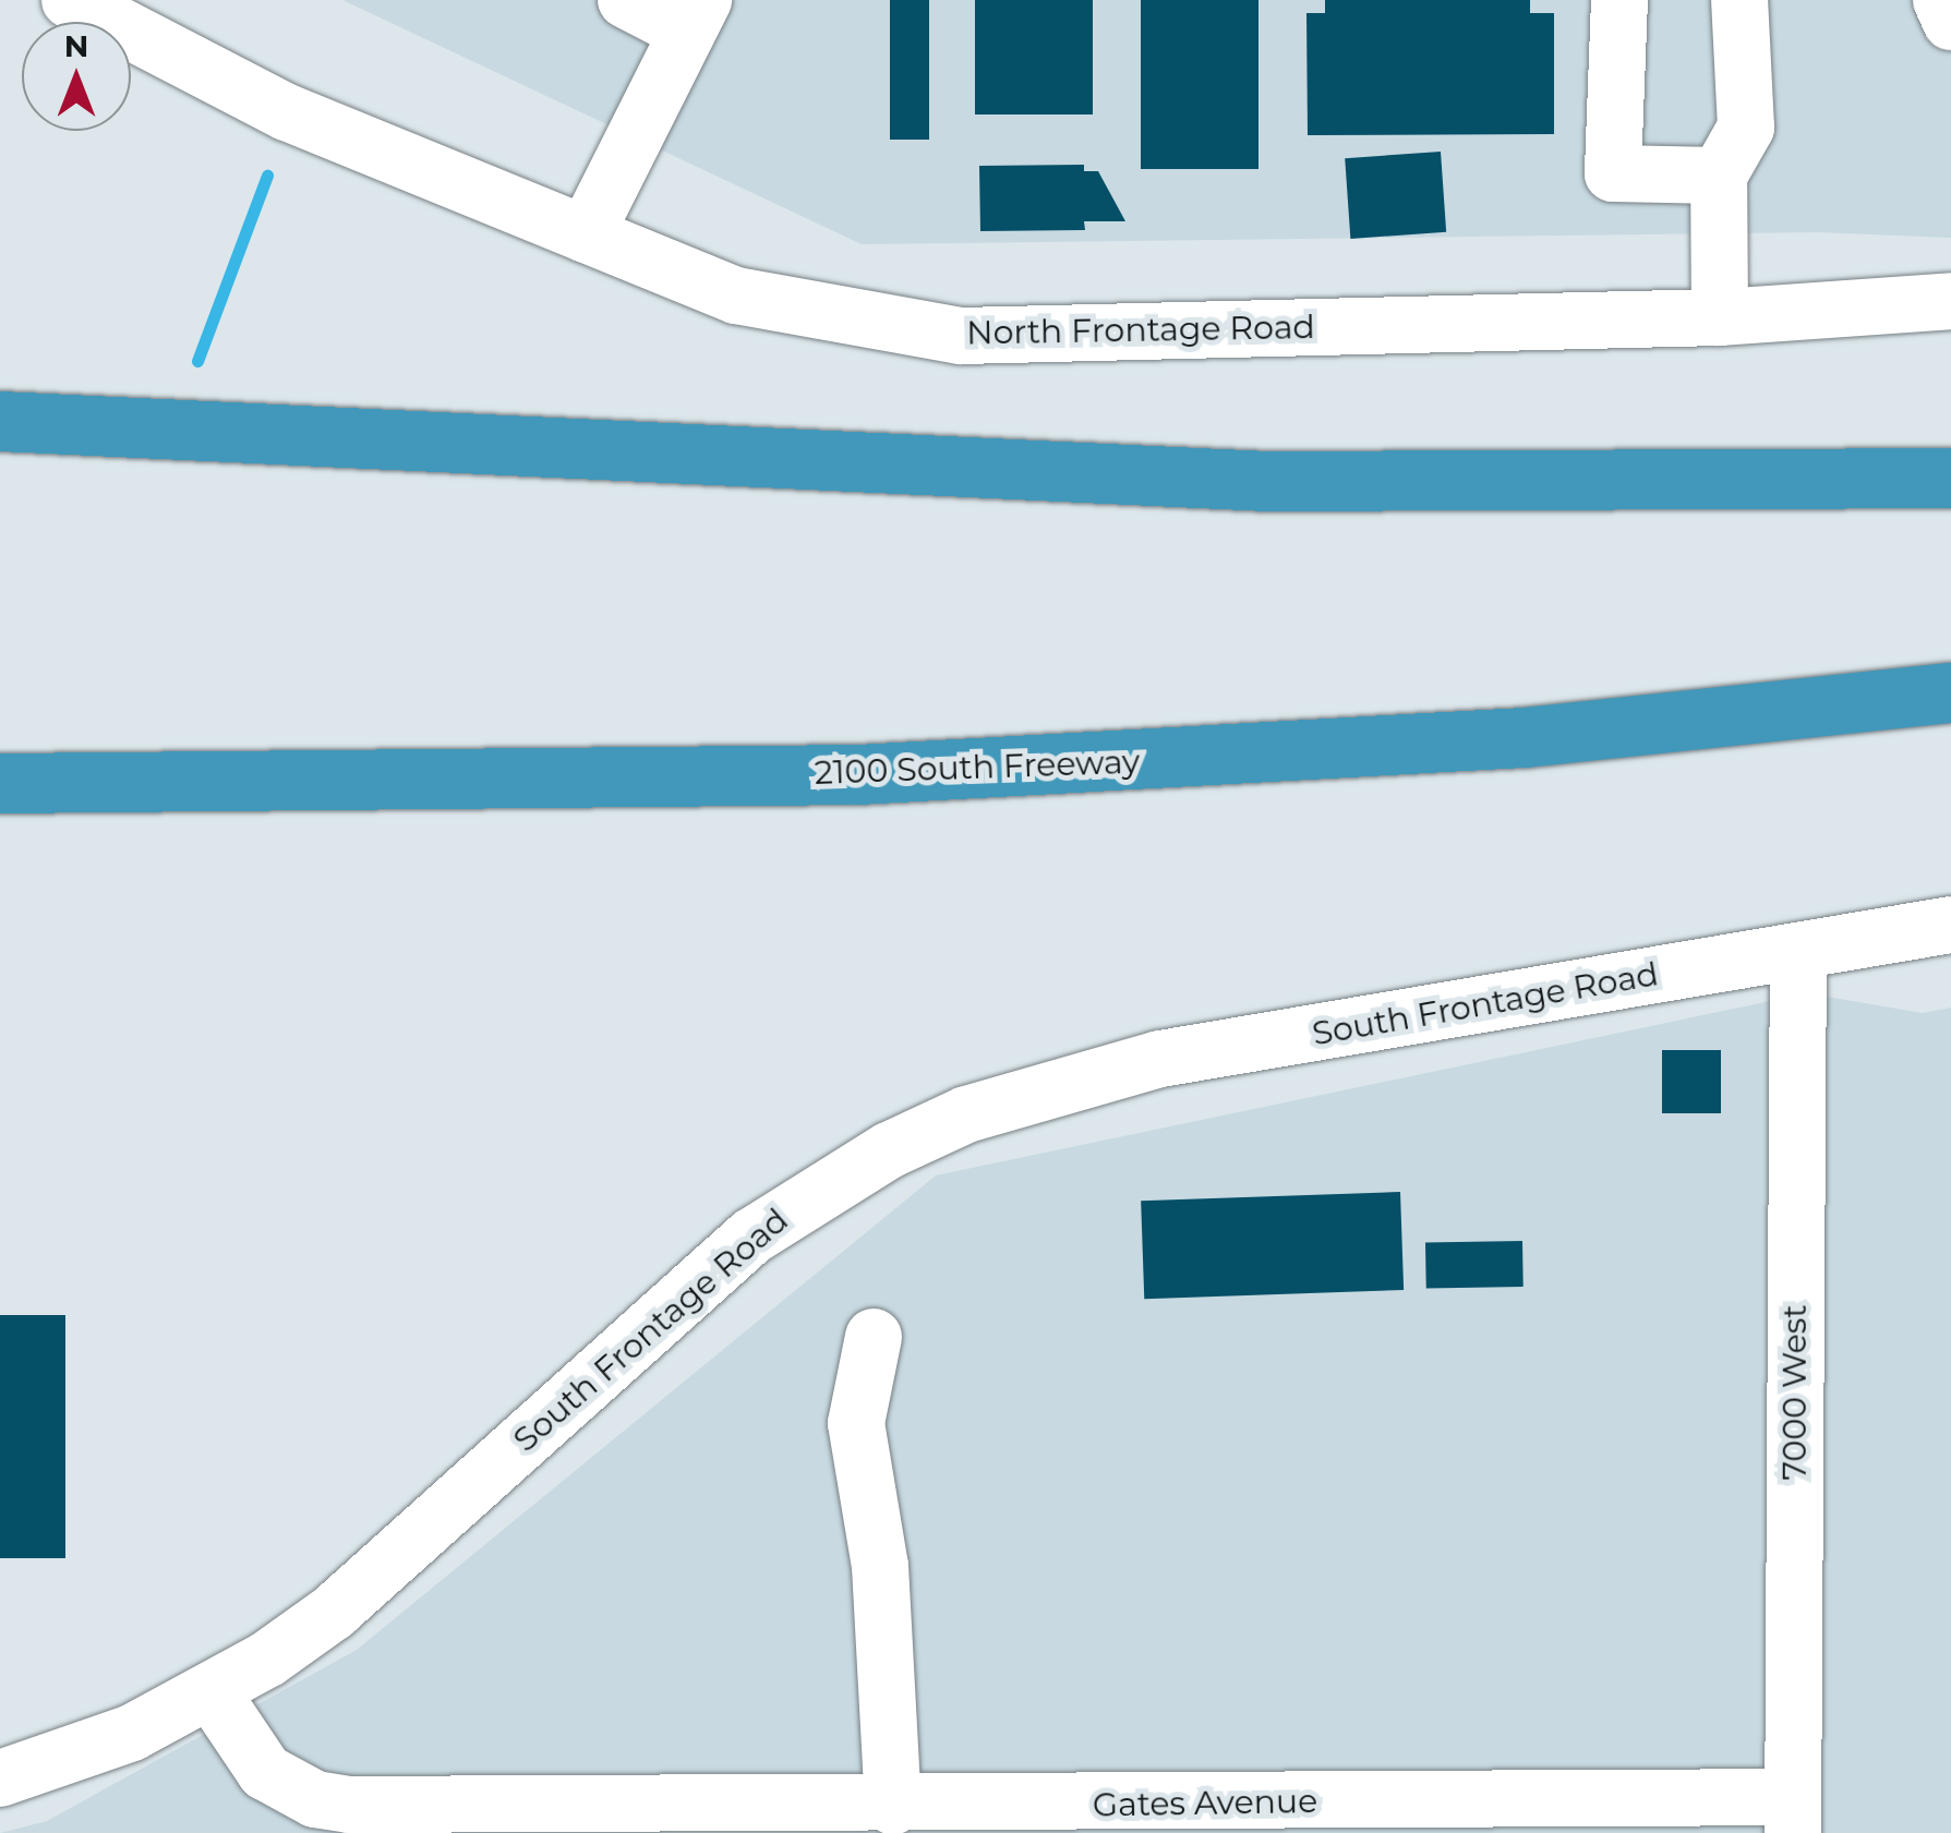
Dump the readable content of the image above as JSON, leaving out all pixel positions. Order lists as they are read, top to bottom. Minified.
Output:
{"streets":{"highway":["2100 South Freeway"],"street":["North Frontage Road","South Frontage Road","7000 West","Gates Avenue"]},"crossings":[["South Frontage Road","7000 West"],["South Frontage Road","Gates Avenue"],["7000 West","Gates Avenue"]],"north":"top"}
